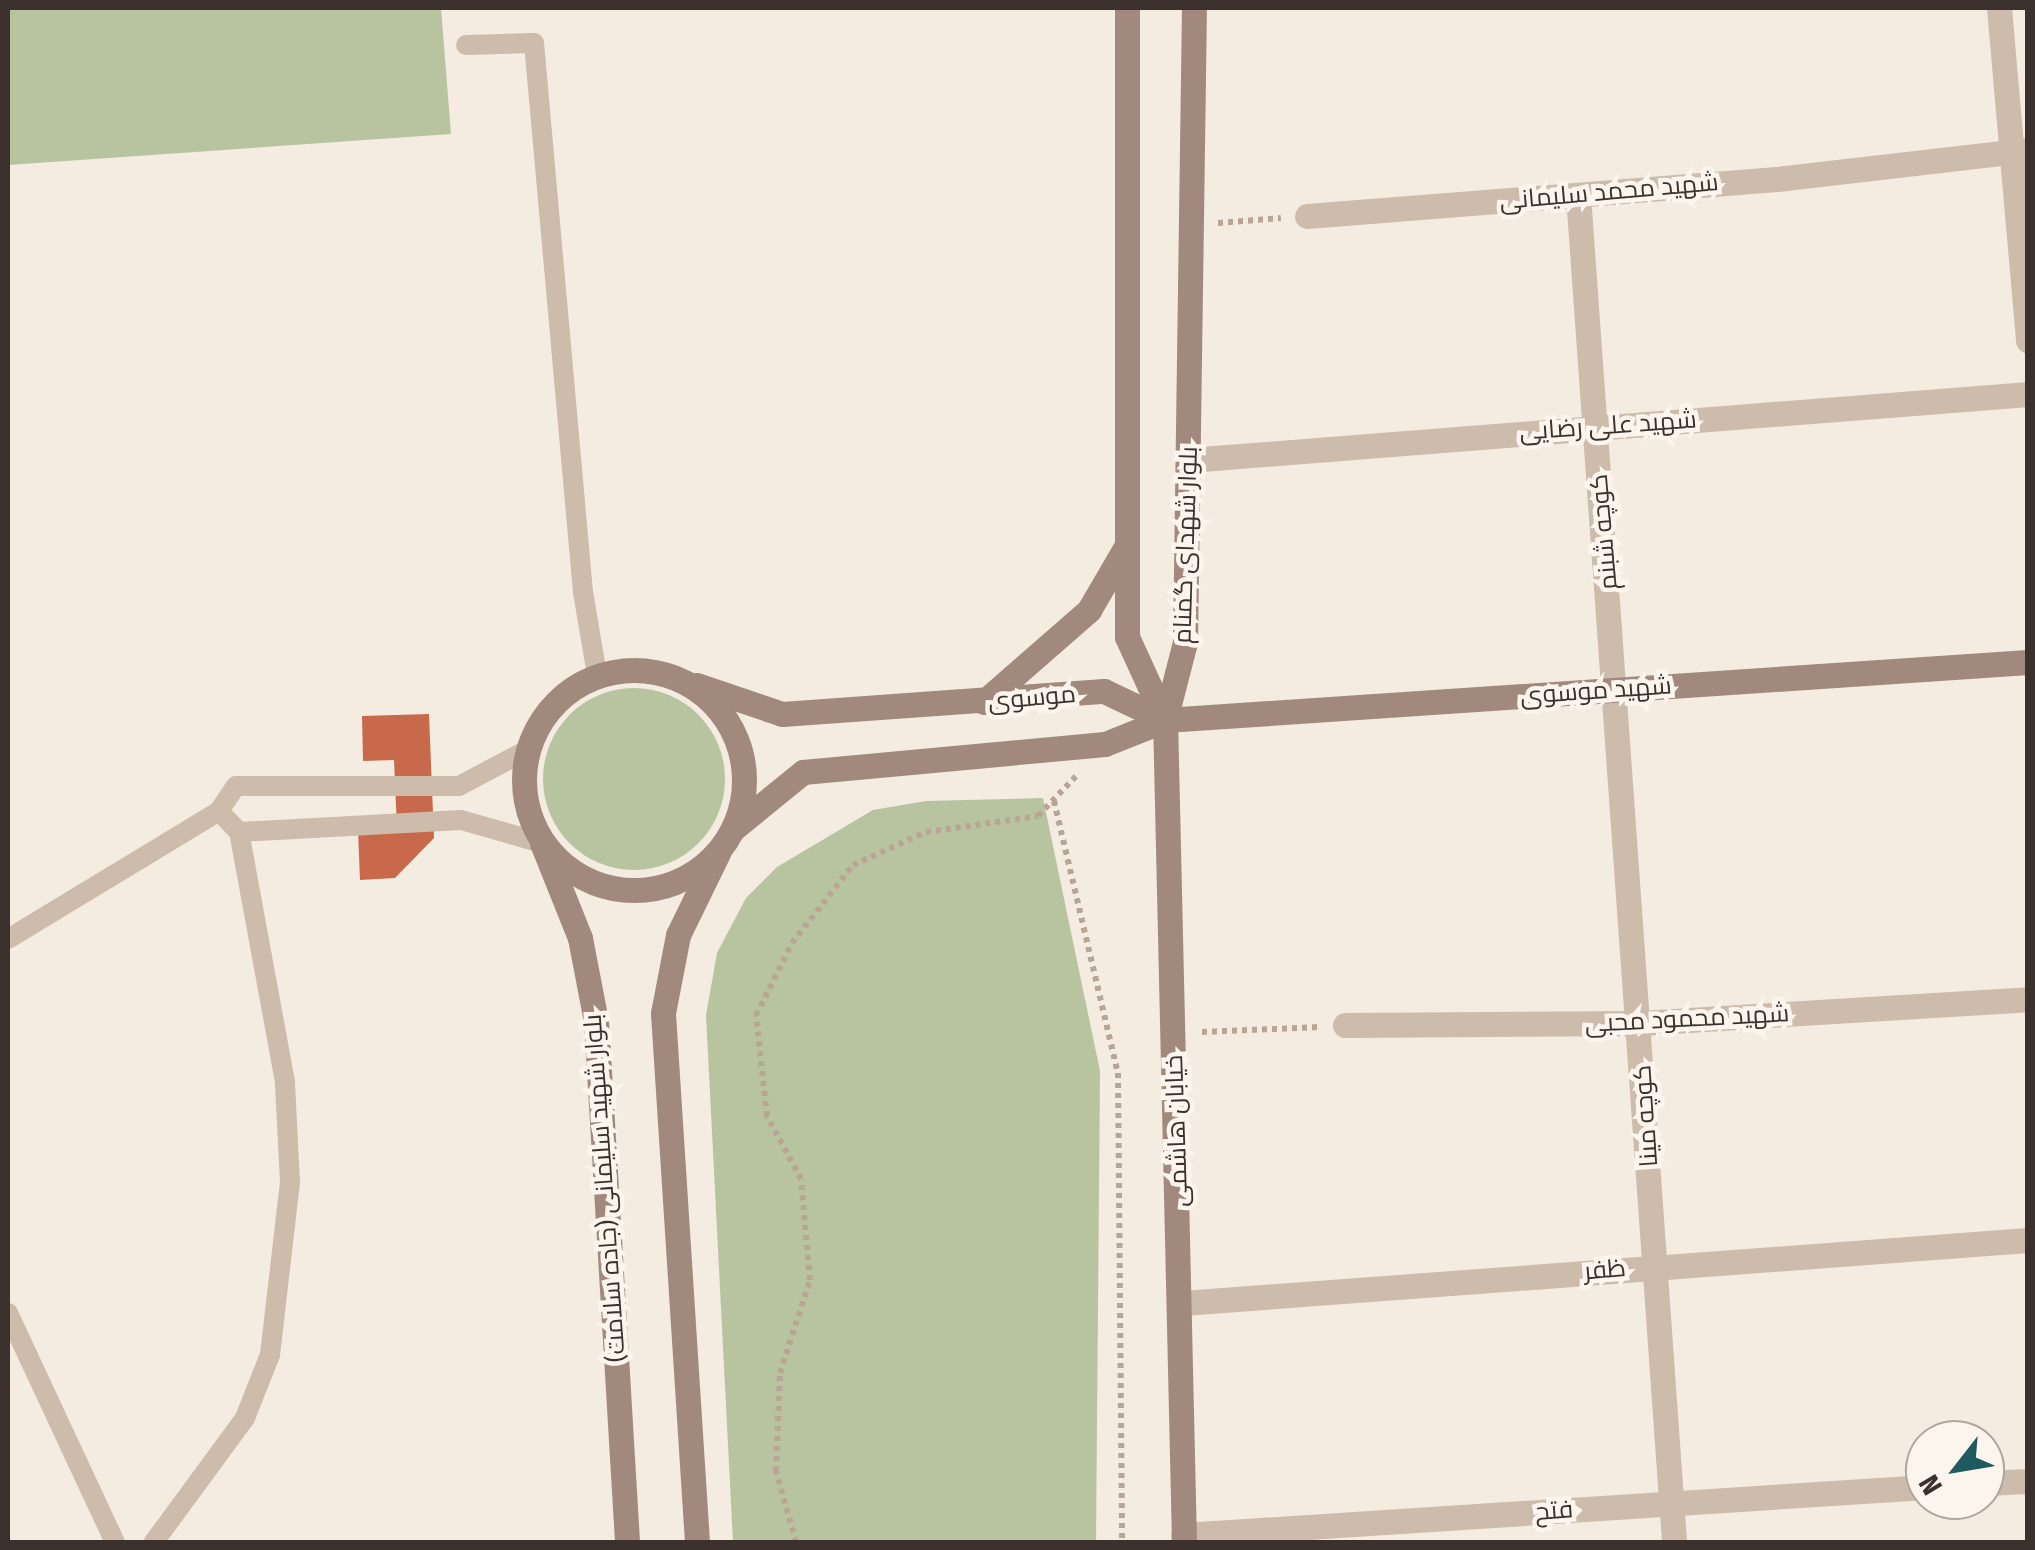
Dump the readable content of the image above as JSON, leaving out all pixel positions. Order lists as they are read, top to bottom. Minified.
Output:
{"streets":{"main road":["بلوار شهدای گمنام","شهید موسوی","موسوی","خیابان هاشمی","بلوار شهید سلیمانی (جاده سلامت)"],"street":["شهید محمد سلیمانی","شهید علی رضایی","کوچه شبنم","شهید محمود محبی","کوچه مینا","ظفر","فتح"]},"crossings":[["شهید محمد سلیمانی","کوچه شبنم"],["شهید علی رضایی","کوچه شبنم"],["شهید علی رضایی","بلوار شهدای گمنام"],["کوچه شبنم","شهید موسوی"],["کوچه شبنم","کوچه مینا"],["بلوار شهدای گمنام","شهید موسوی"],["بلوار شهدای گمنام","موسوی"],["بلوار شهدای گمنام","خیابان هاشمی"],["شهید موسوی","موسوی"],["شهید موسوی","کوچه مینا"],["شهید موسوی","خیابان هاشمی"],["موسوی","خیابان هاشمی"],["موسوی","بلوار شهید سلیمانی (جاده سلامت)"],["شهید محمود محبی","کوچه مینا"],["کوچه مینا","ظفر"],["کوچه مینا","فتح"],["خیابان هاشمی","ظفر"],["خیابان هاشمی","فتح"]],"north":"bottom left"}
